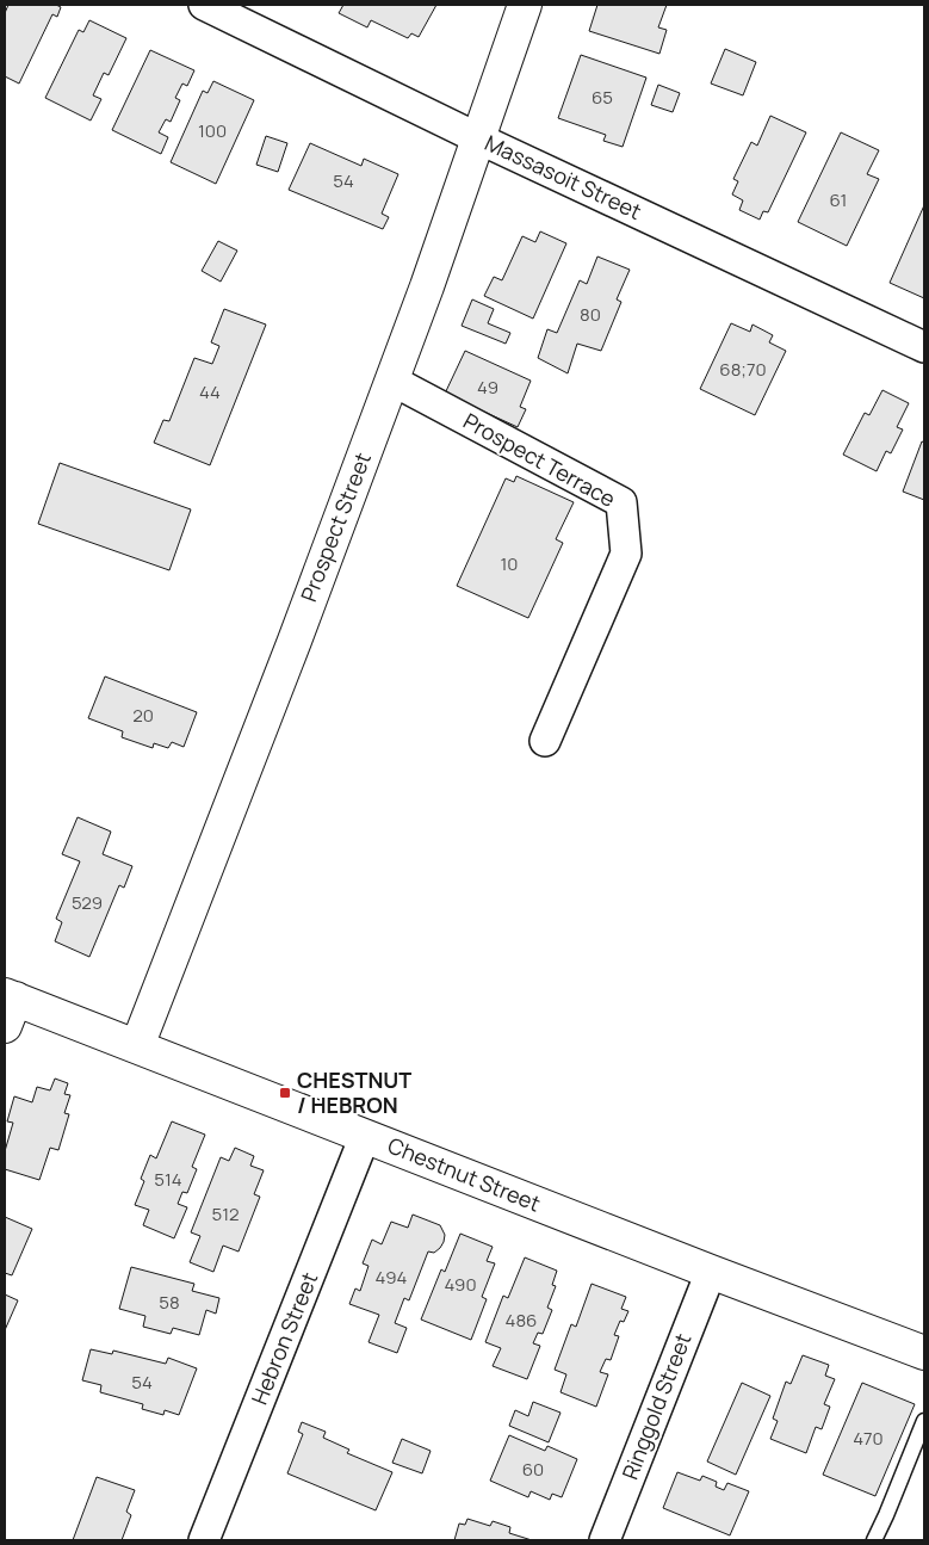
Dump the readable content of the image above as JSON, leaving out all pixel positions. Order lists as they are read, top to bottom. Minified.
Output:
{"streets":{"main road":["Prospect Street","Chestnut Street"],"street":["Massasoit Street","Prospect Terrace","Hebron Street","Ringgold Street"]},"crossings":[["Massasoit Street","Prospect Street"],["Prospect Terrace","Prospect Street"],["Prospect Street","Chestnut Street"],["Chestnut Street","Hebron Street"],["Chestnut Street","Ringgold Street"]],"places":{"transit":["CHESTNUT / HEBRON"]},"house_numbers":["65","100","54","61","80","68;70","49","44","10","20","529","514","512","494","490","58","486","54","470","60"]}
